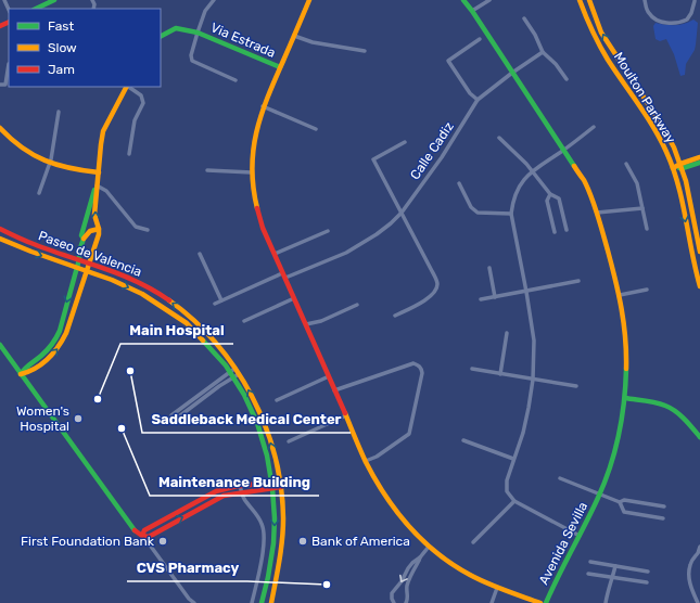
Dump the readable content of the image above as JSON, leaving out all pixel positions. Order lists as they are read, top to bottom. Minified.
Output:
{"streets":{"street":["Via Estrada","Moulton Parkway","Calle Cadiz","Paseo de Valencia","Avenida Sevilla"]},"crossings":[["Calle Cadiz","Avenida Sevilla"]],"places":["Saddleback Medical Center","Main Hospital","Women's Hospital","Maintenance Building","First Foundation Bank","Bank of America","CVS Pharmacy"],"legend":["Fast","Slow","Jam"]}
